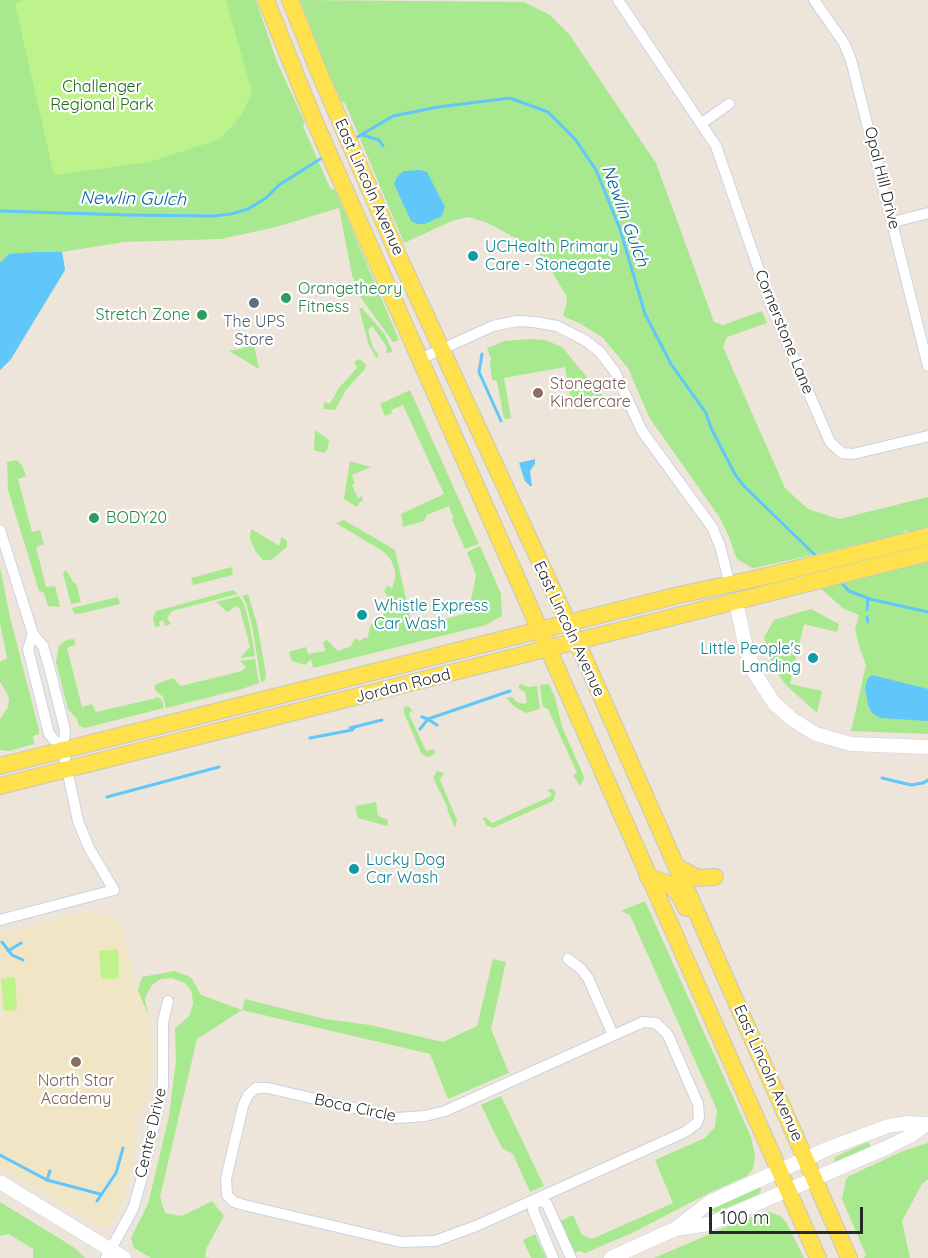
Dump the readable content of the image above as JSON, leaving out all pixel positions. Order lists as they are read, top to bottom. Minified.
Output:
{"streets":{"main road":["East Lincoln Avenue","Jordan Road"],"street":["Opal Hill Drive","Cornerstone Lane","Boca Circle","Centre Drive"]},"crossings":[["East Lincoln Avenue","Jordan Road"]],"water":["Newlin Gulch"],"parks":["Challenger Regional Park"],"places":["UCHealth Primary Care - Stonegate","Orangetheory Fitness","The UPS Store","Stretch Zone","Stonegate Kindercare","BODY20","Whistle Express Car Wash","Little People's Landing","Lucky Dog Car Wash","North Star Academy"],"scale_bar":"100 m"}
